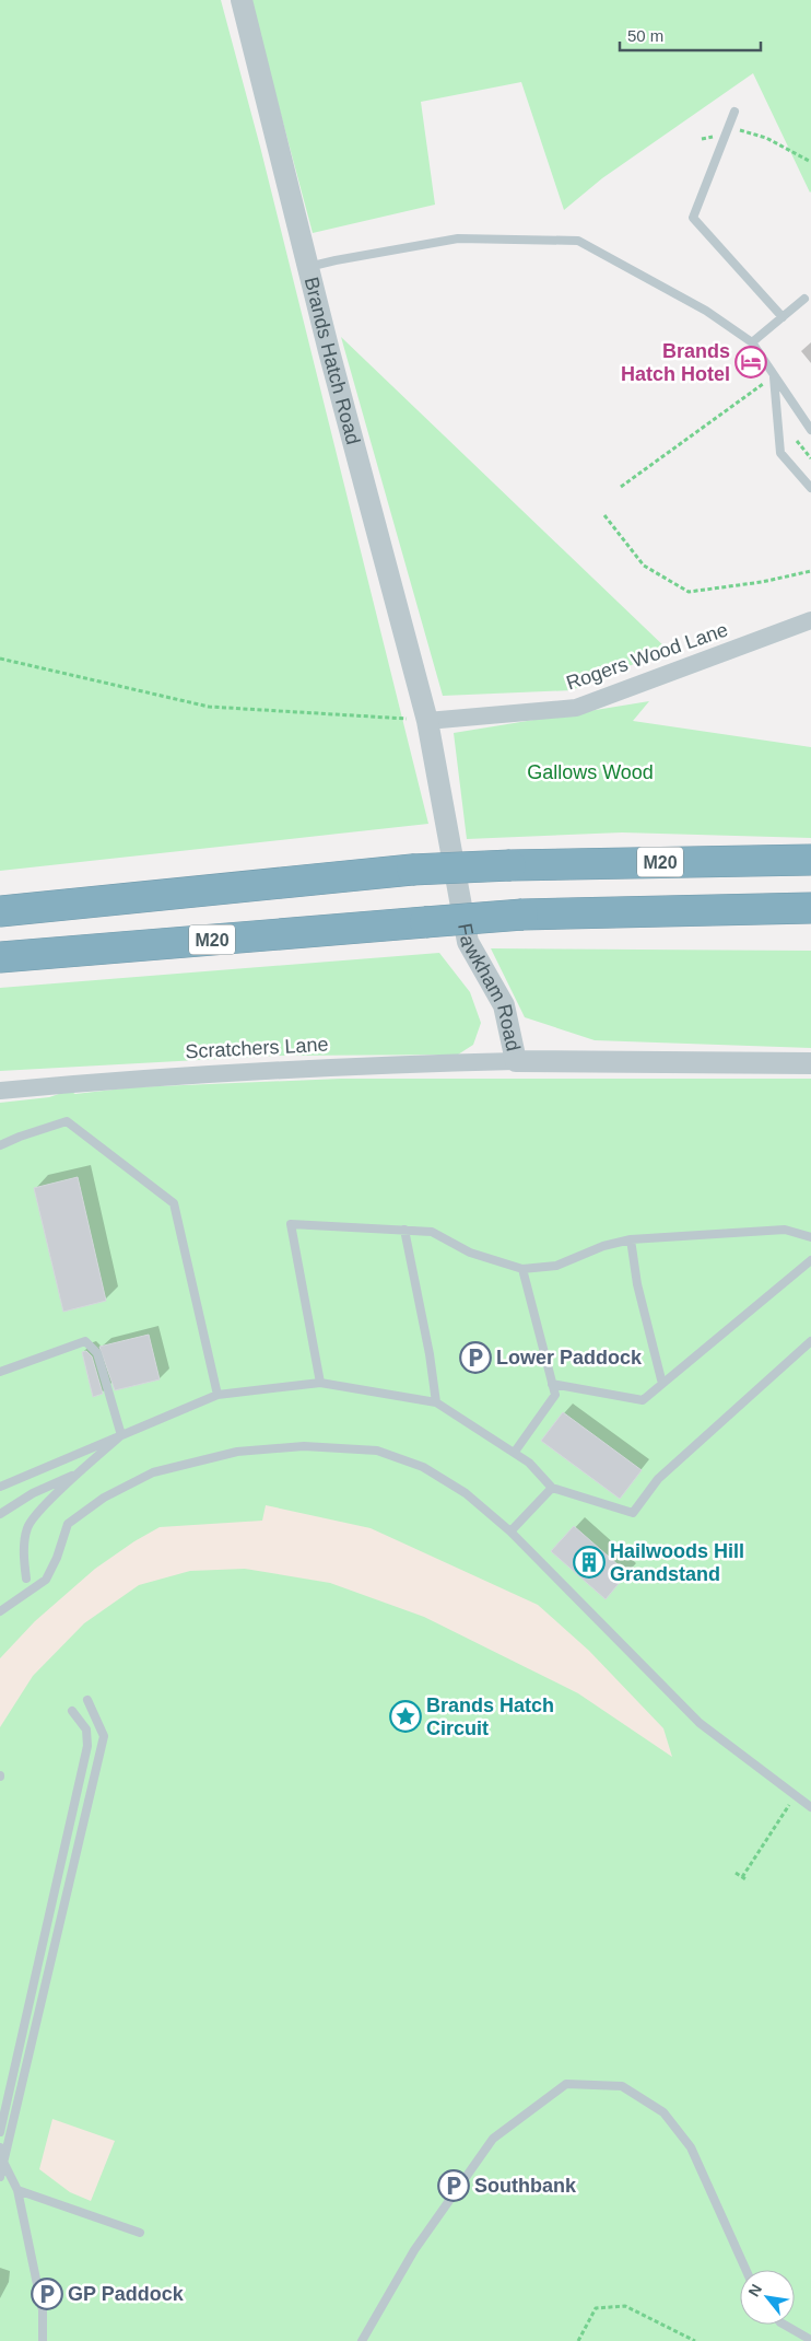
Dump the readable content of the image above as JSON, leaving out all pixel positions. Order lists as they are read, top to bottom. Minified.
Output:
{"streets":{"highway":["M20"],"street":["Brands Hatch Road","Rogers Wood Lane","Fawkham Road","Scratchers Lane"]},"crossings":[["Brands Hatch Road","Rogers Wood Lane"],["Brands Hatch Road","Fawkham Road"],["Rogers Wood Lane","Fawkham Road"],["Fawkham Road","Scratchers Lane"]],"parks":["Gallows Wood"],"places":{"hotel":["Brands Hatch Hotel"],"parking":["Lower Paddock","Southbank","GP Paddock"],"building":["Hailwoods Hill Grandstand"],"place":["Brands Hatch Circuit"]},"scale_bar":"50 m","north":"top left"}
